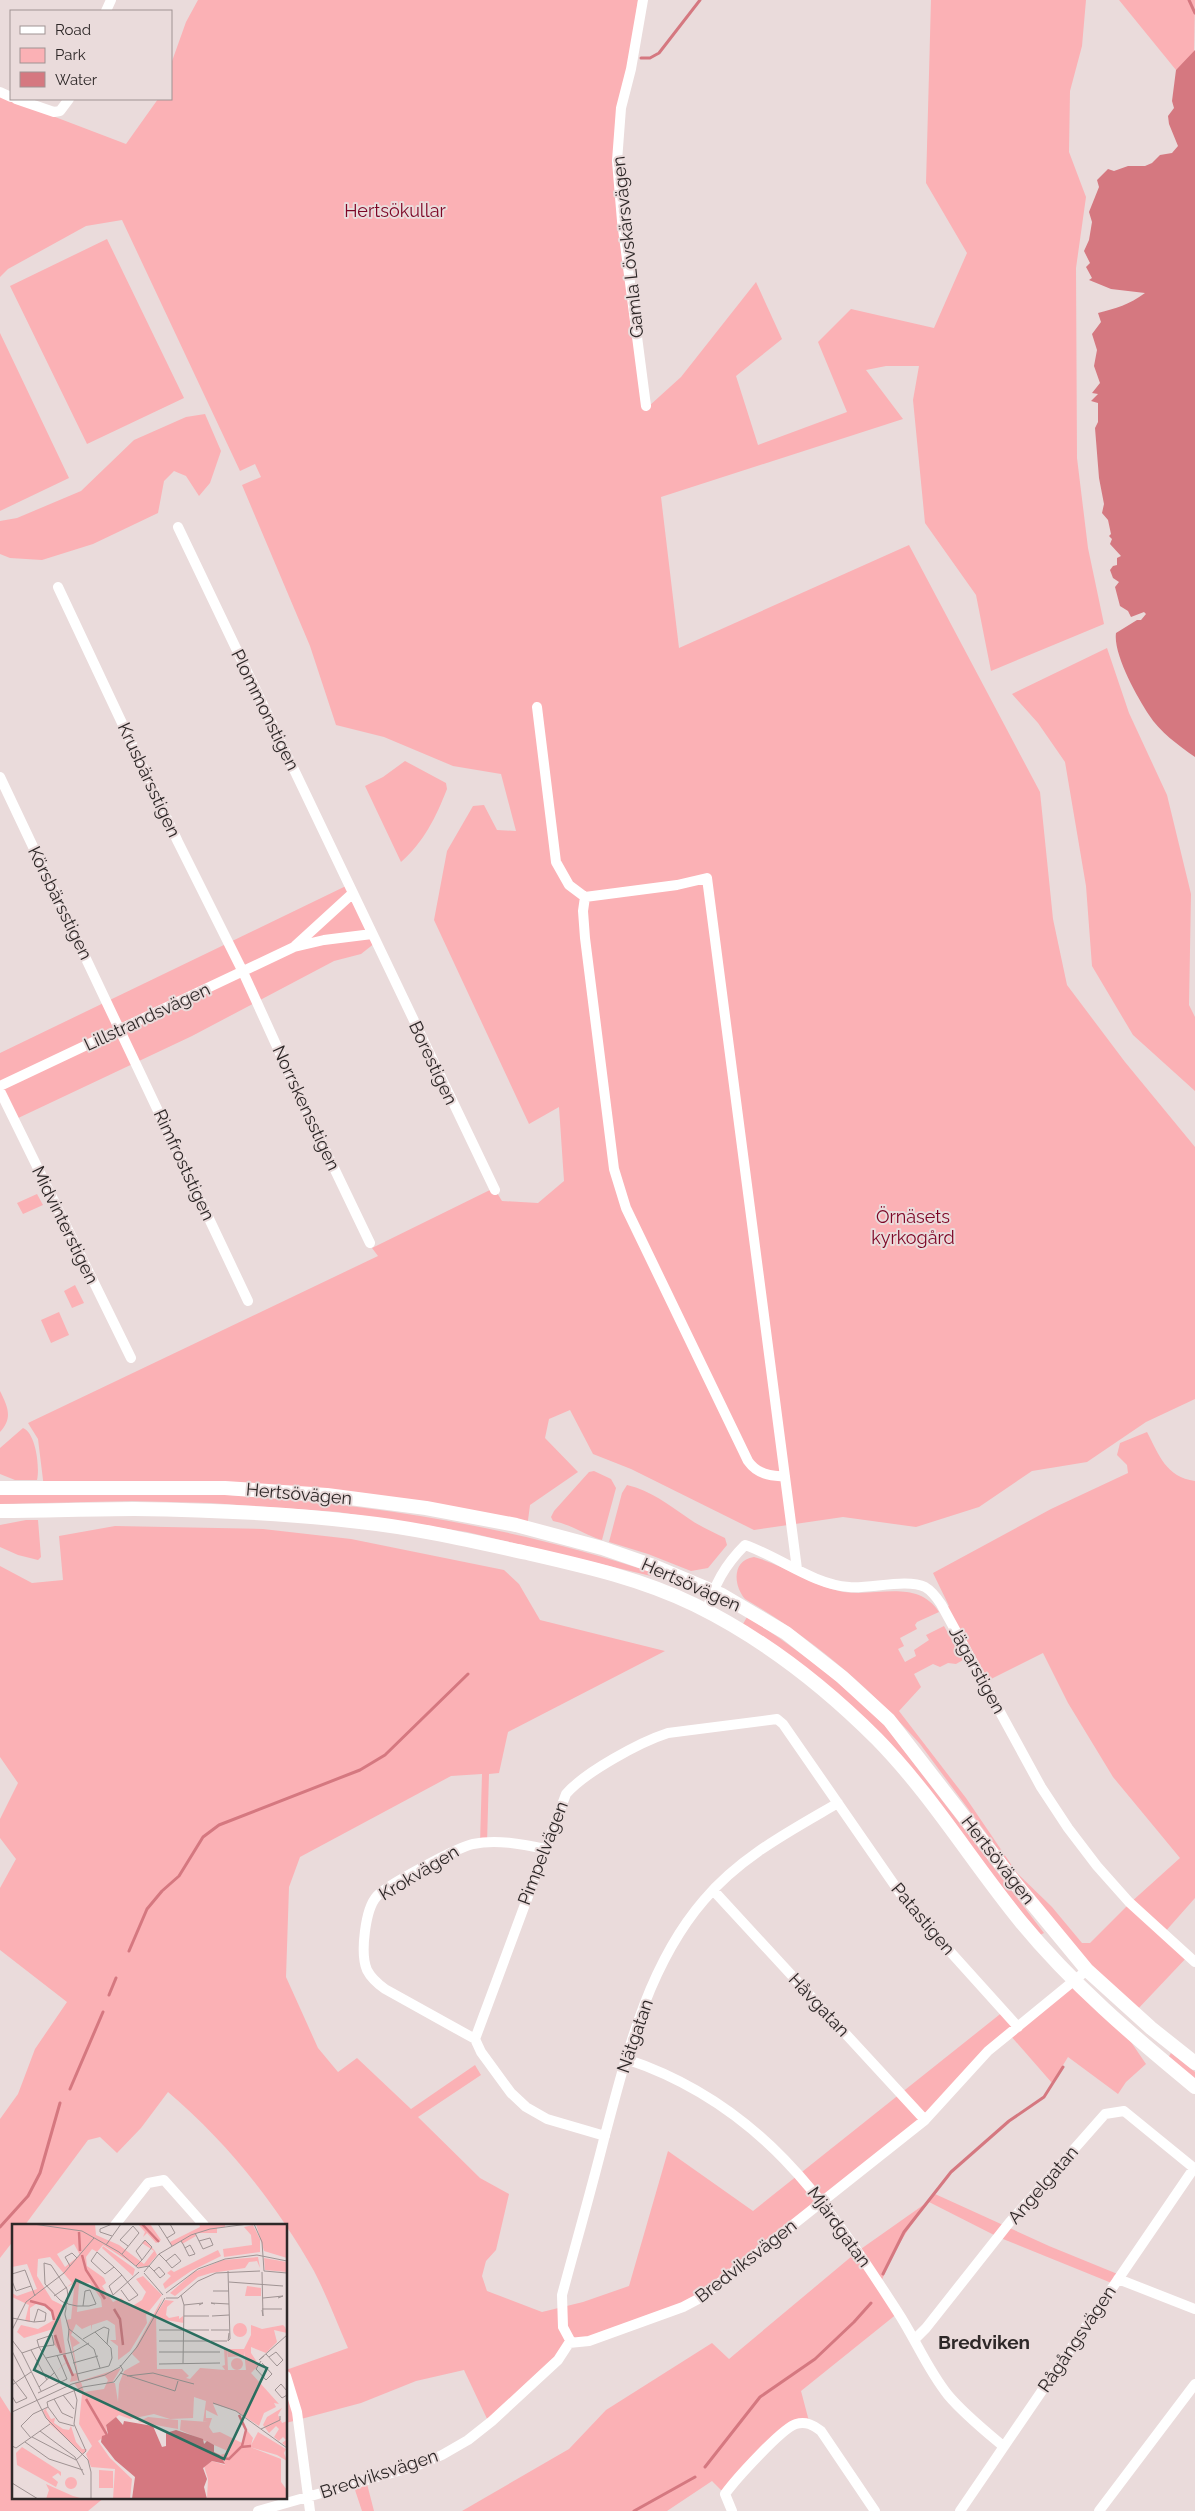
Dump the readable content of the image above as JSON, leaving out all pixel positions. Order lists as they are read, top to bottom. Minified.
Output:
{"streets":{"main road":["Hertsövägen"],"street":["Gamla Lövskärsvägen","Plommonstigen","Krusbärsstigen","Körsbärsstigen","Lillstrandsvägen","Borestigen","Norrskensstigen","Rimfroststigen","Midvinterstigen","Jägarstigen","Pimpelvägen","Krokvägen","Patastigen","Håvgatan","Nätgatan","Angelgatan","Mjärdgatan","Bredviksvägen","Rågångsvägen"]},"crossings":[["Plommonstigen","Lillstrandsvägen"],["Krusbärsstigen","Lillstrandsvägen"],["Krusbärsstigen","Norrskensstigen"],["Körsbärsstigen","Lillstrandsvägen"],["Körsbärsstigen","Rimfroststigen"],["Lillstrandsvägen","Borestigen"],["Lillstrandsvägen","Norrskensstigen"],["Lillstrandsvägen","Rimfroststigen"],["Hertsövägen","Jägarstigen"],["Hertsövägen","Bredviksvägen"],["Pimpelvägen","Krokvägen"],["Pimpelvägen","Patastigen"],["Pimpelvägen","Nätgatan"],["Patastigen","Nätgatan"],["Patastigen","Bredviksvägen"],["Håvgatan","Nätgatan"],["Håvgatan","Bredviksvägen"],["Nätgatan","Mjärdgatan"],["Nätgatan","Bredviksvägen"],["Angelgatan","Mjärdgatan"],["Angelgatan","Rågångsvägen"],["Mjärdgatan","Bredviksvägen"],["Mjärdgatan","Rågångsvägen"]],"districts":["Bredviken"],"parks":["Hertsökullar","Örnäsets kyrkogård"],"legend":["Road","Park","Water"]}
